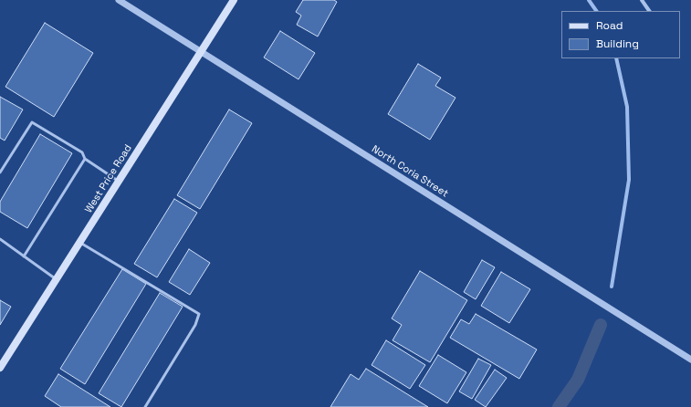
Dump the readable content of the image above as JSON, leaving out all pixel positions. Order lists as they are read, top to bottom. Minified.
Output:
{"streets":{"main road":["West Price Road"],"street":["North Coria Street"]},"crossings":[["North Coria Street","West Price Road"]],"legend":["Road","Building"]}
